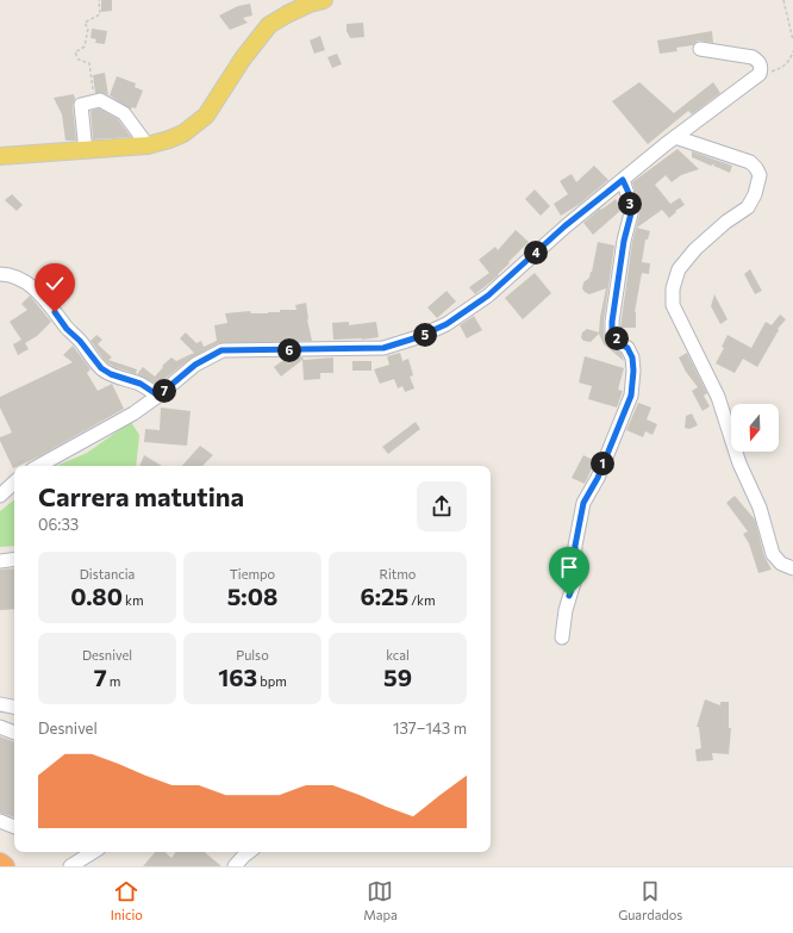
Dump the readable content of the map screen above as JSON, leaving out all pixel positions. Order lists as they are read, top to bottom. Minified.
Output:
{"north":"bottom","page":{"pins":["3","4","5","2","6","7","1"],"heading":["Carrera matutina","06:33"],"stats":[["Distancia","0.80 km"],["Tiempo","5:08"],["Ritmo","6:25 /km"],["Desnivel","7 m"],["Pulso","163 bpm"],["kcal","59"]],"chart":["Desnivel","137–143 m"],"tabs":["Inicio","Mapa","Guardados"]}}
